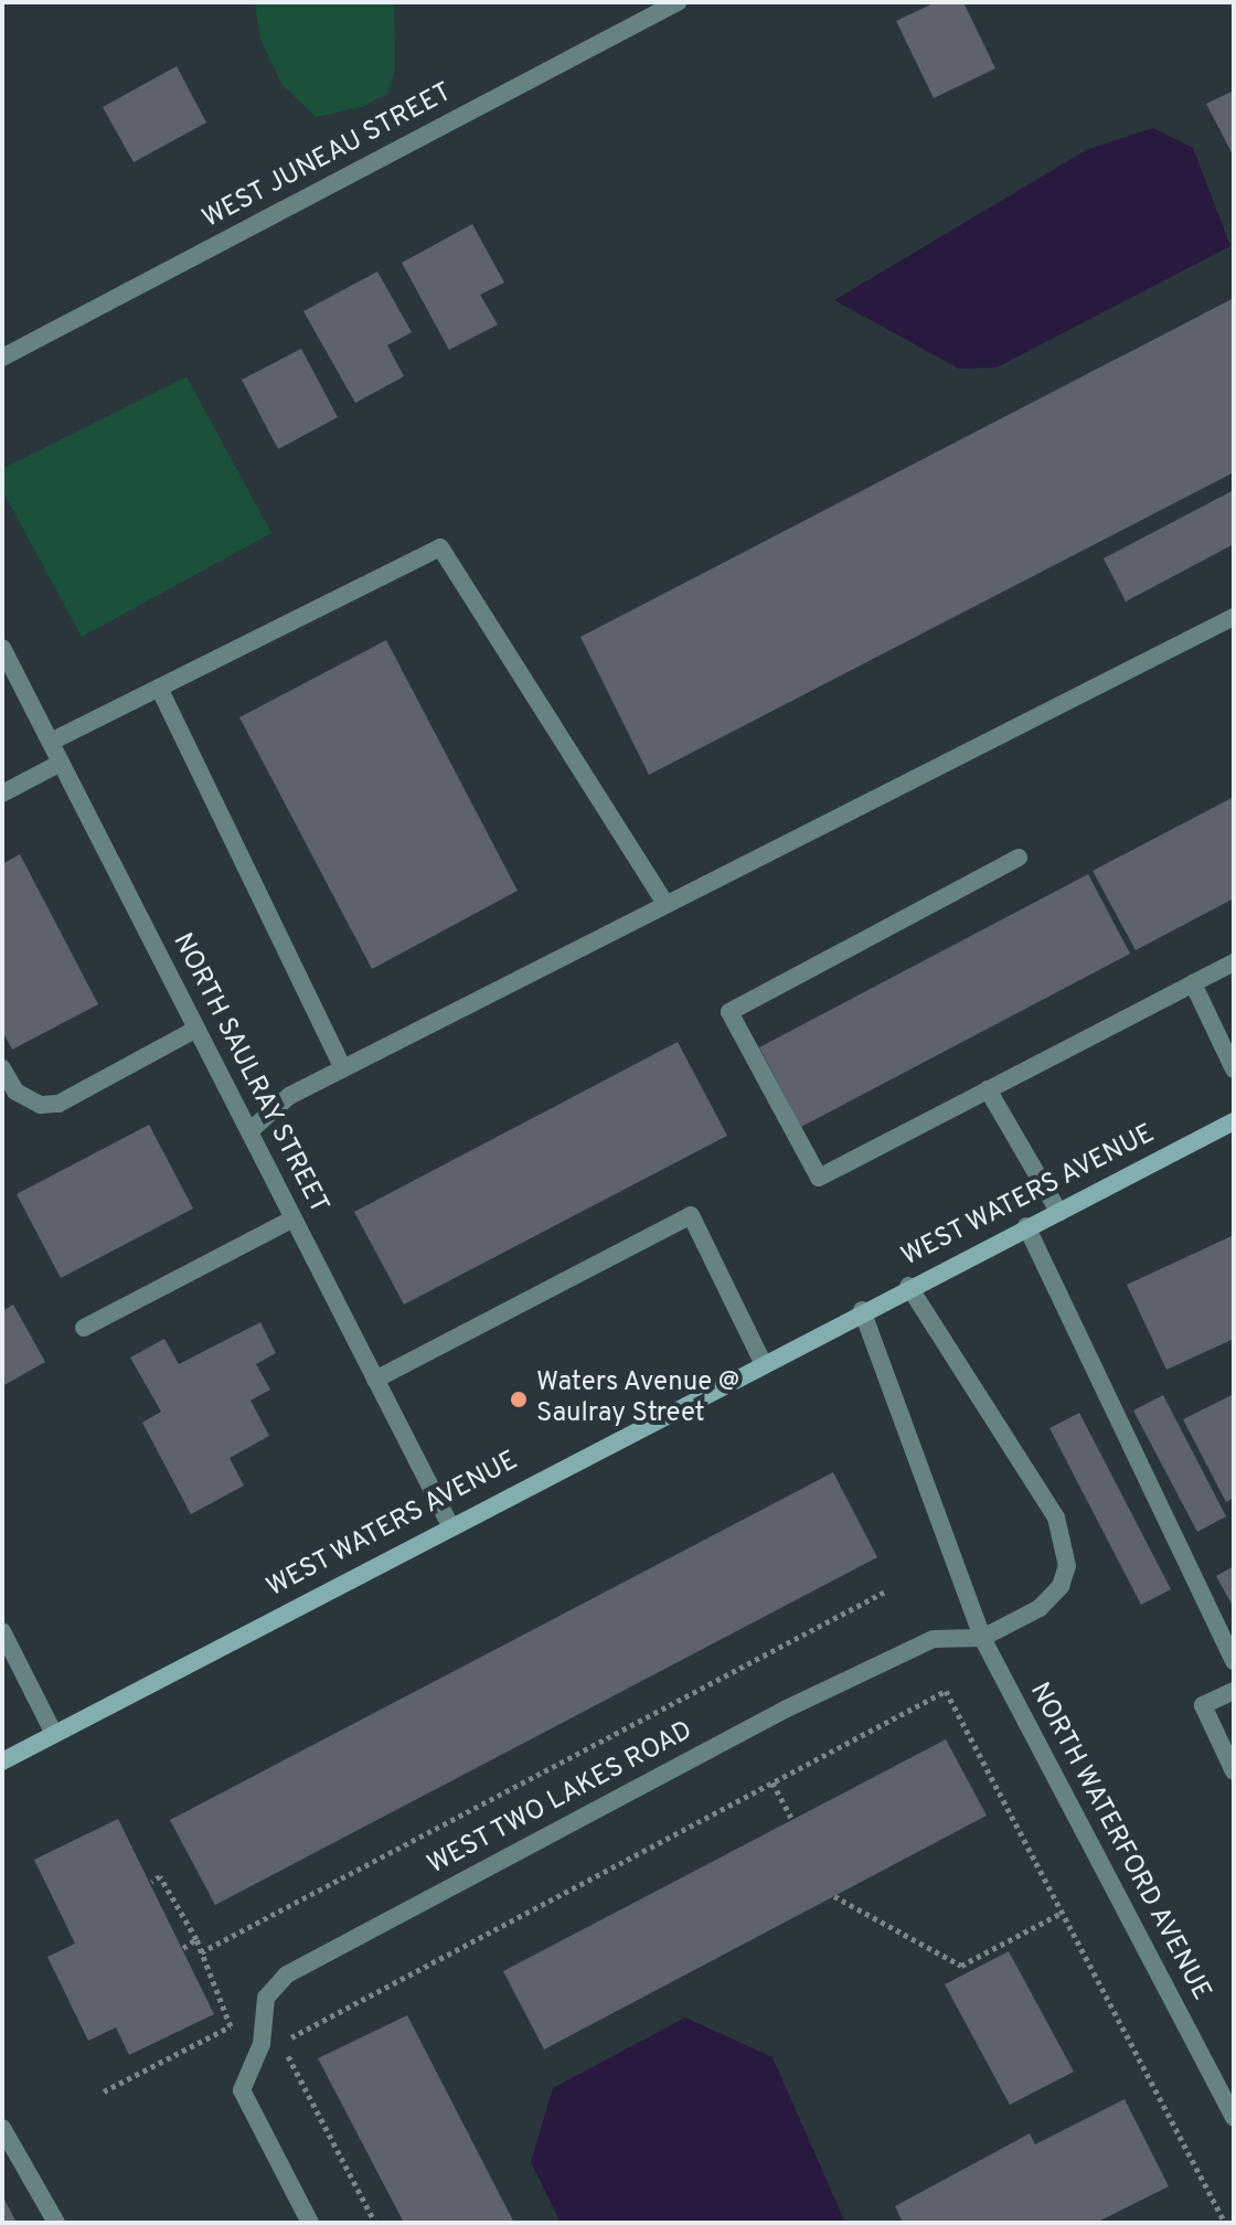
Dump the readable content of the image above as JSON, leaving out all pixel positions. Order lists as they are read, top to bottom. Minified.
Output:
{"streets":{"main road":["WEST WATERS AVENUE"],"street":["WEST JUNEAU STREET","NORTH SAULRAY STREET","WEST TWO LAKES ROAD","NORTH WATERFORD AVENUE"]},"crossings":[["NORTH SAULRAY STREET","WEST WATERS AVENUE"],["WEST WATERS AVENUE","NORTH WATERFORD AVENUE"],["WEST TWO LAKES ROAD","NORTH WATERFORD AVENUE"]],"places":["Waters Avenue @ Saulray Street"]}
